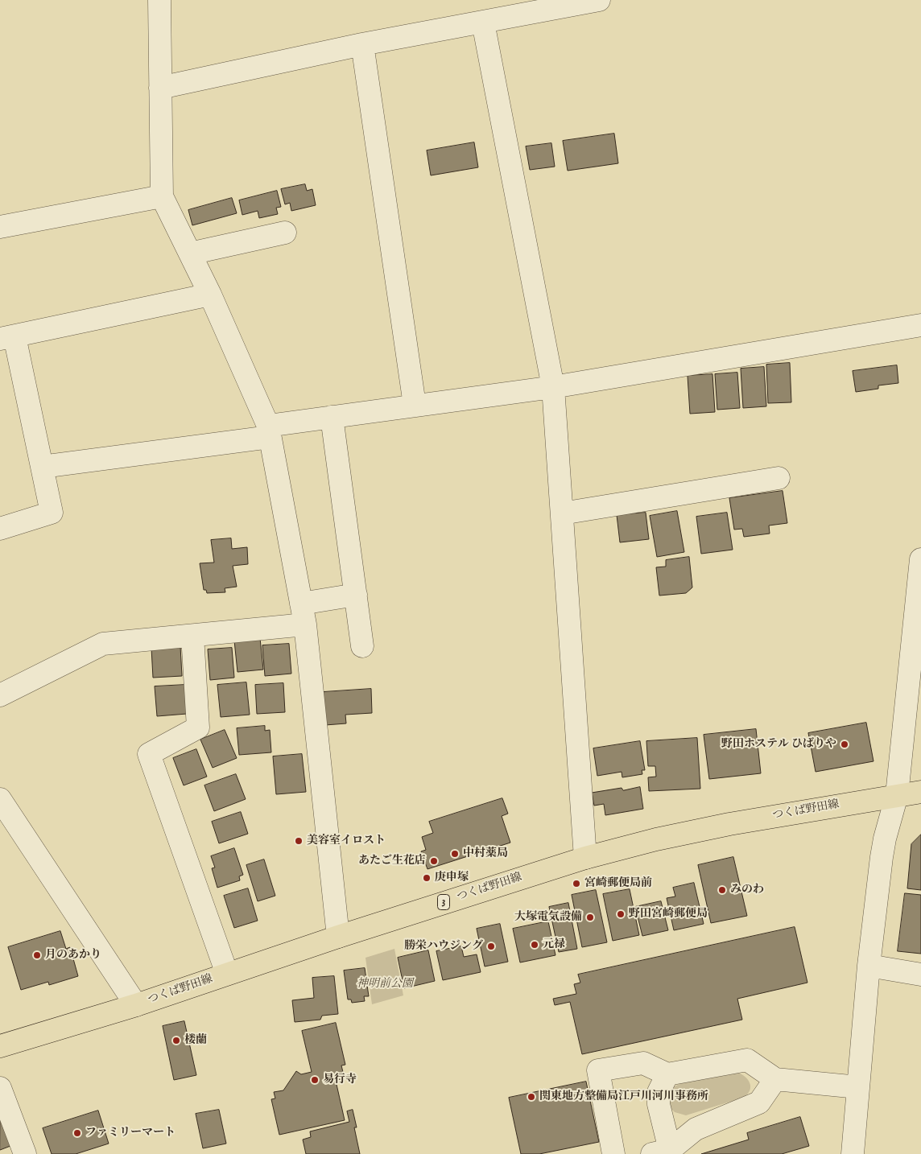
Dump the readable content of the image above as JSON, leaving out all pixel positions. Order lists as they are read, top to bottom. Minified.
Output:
{"streets":{"main road":["つくば野田線","3"]},"parks":["神明前公園"],"places":["野田ホステル ひばりや","美容室イロスト","中村薬局","あたご生花店","庚申塚","宮崎郵便局前","みのわ","野田宮崎郵便局","大塚電気設備","元禄","勝栄ハウジング","月のあかり","楼蘭","易行寺","関東地方整備局江戸川河川事務所","ファミリーマート"]}
